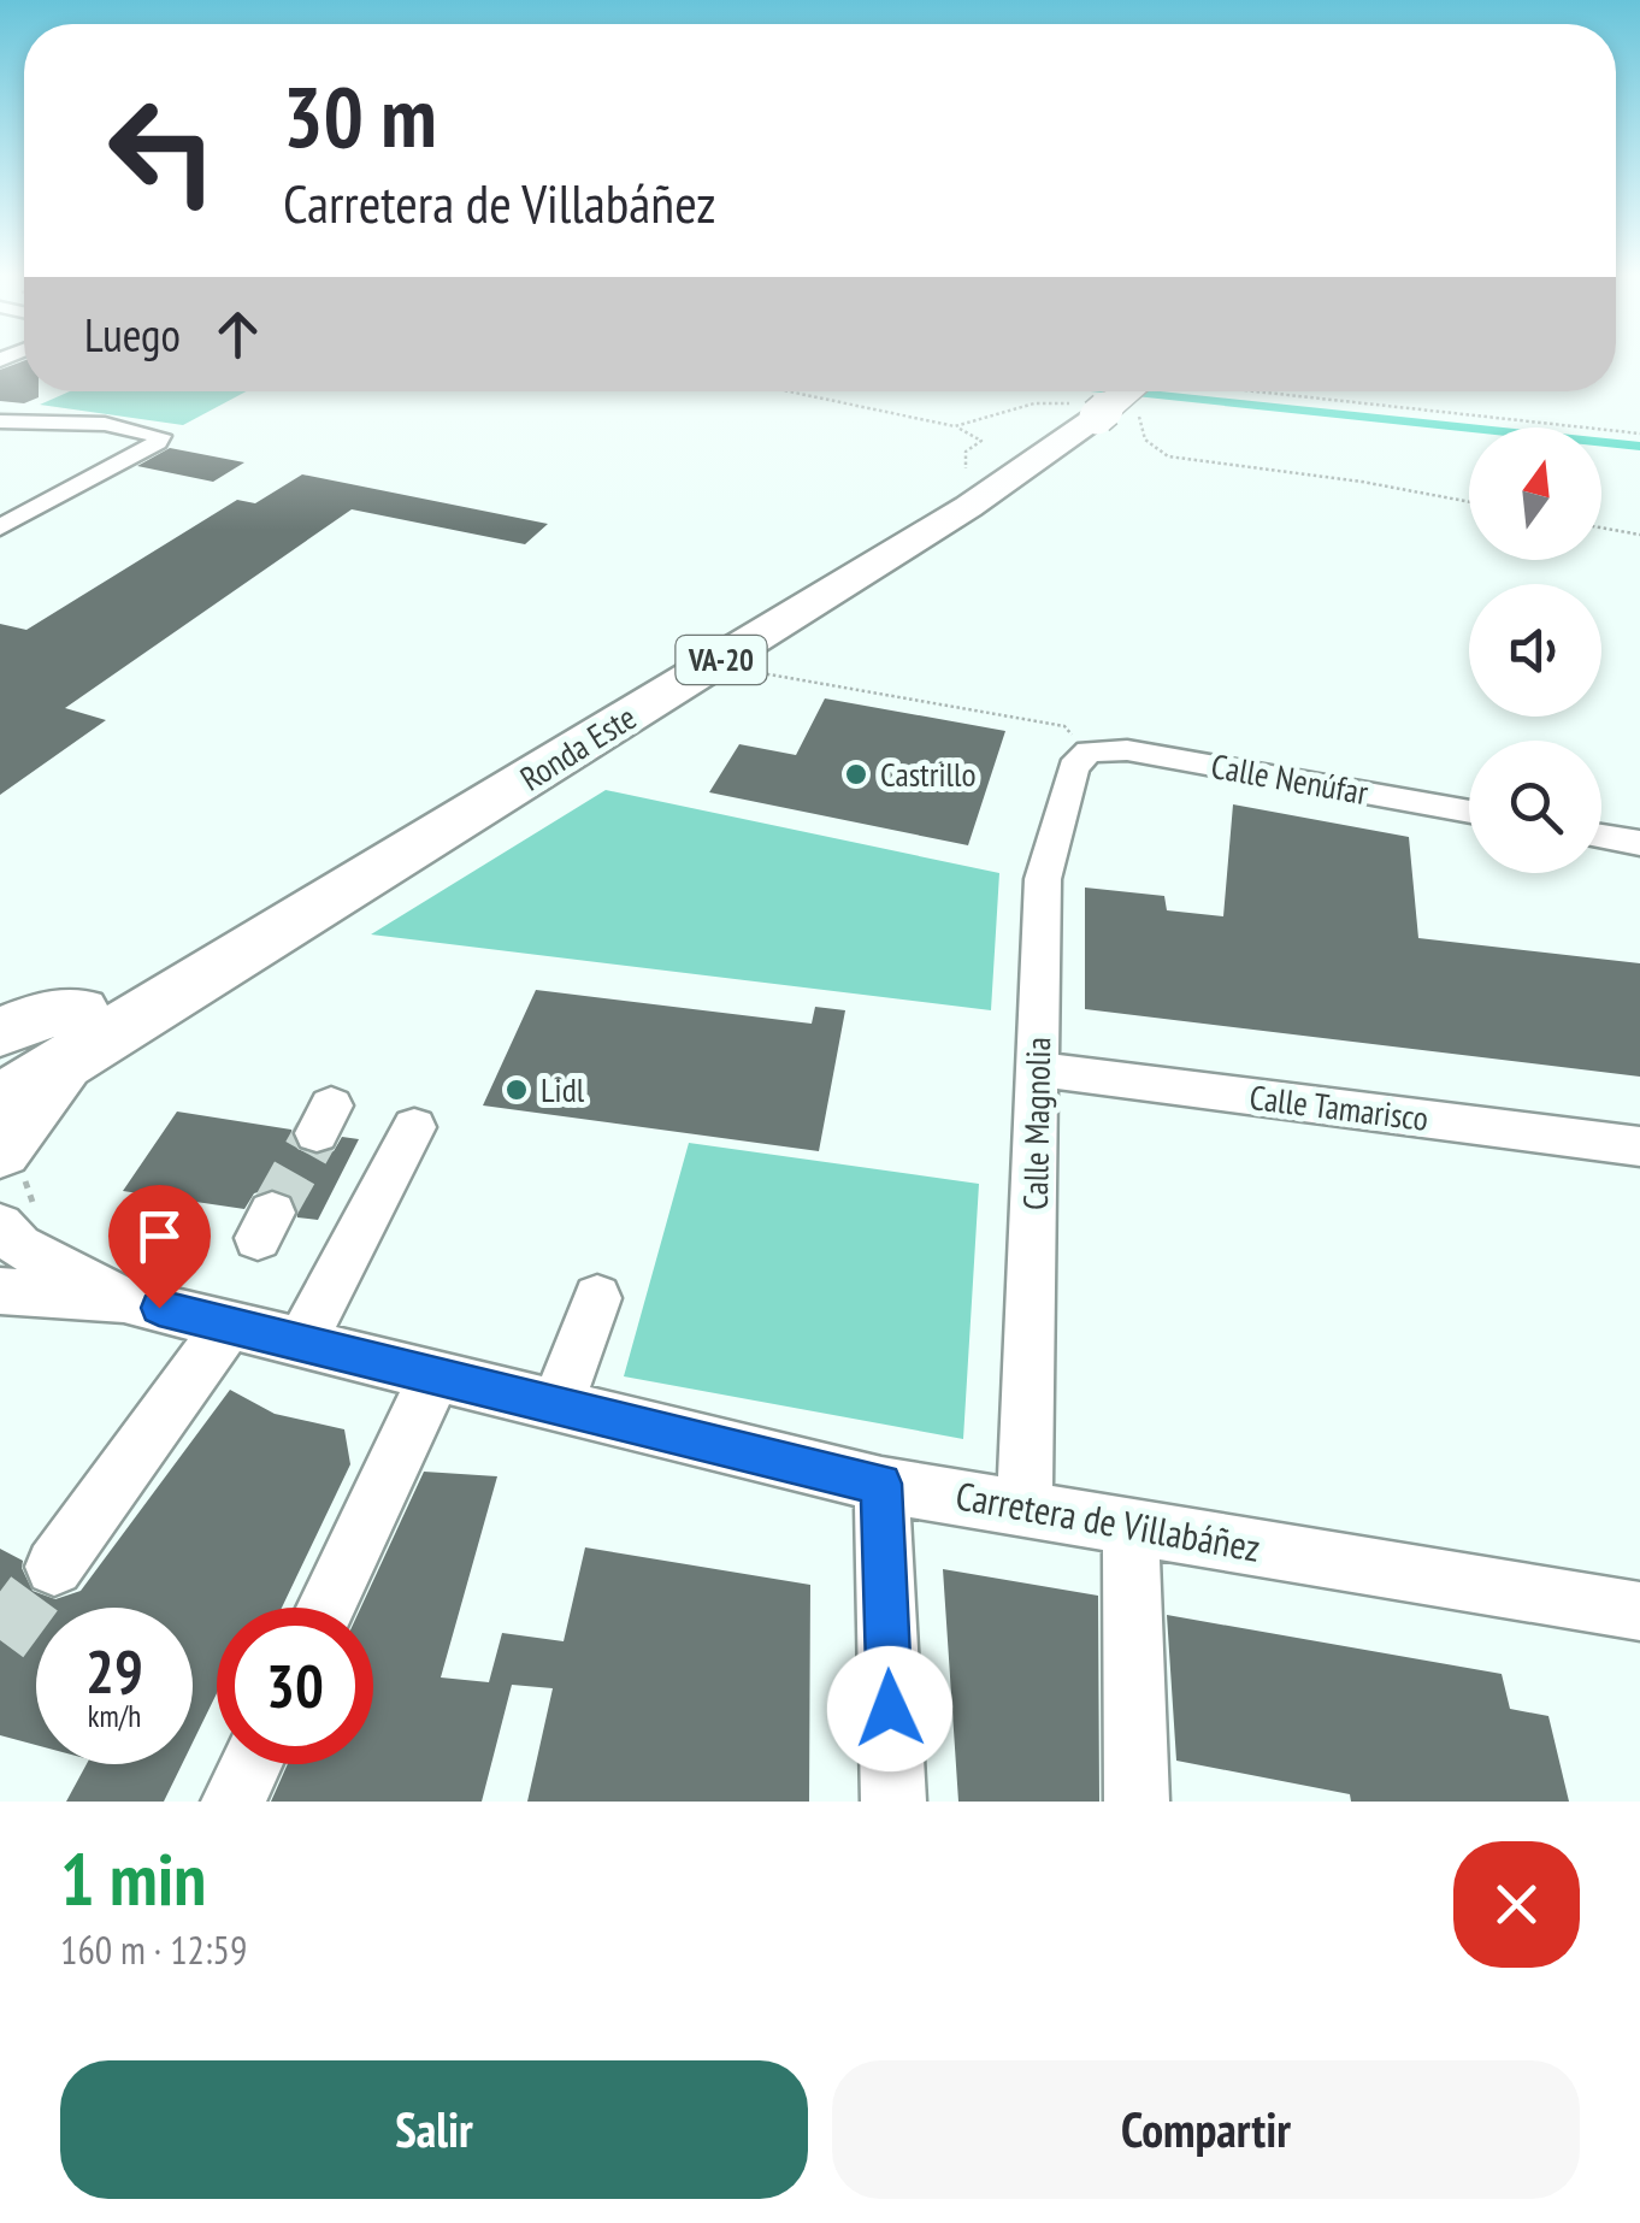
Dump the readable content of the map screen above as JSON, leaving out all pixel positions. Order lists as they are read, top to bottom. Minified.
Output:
{"streets":{"highway":["VA-20","Ronda Este"],"street":["Calle Nenúfar","Calle Tamarisco","Calle Magnolia","Carretera de Villabáñez"]},"crossings":[["Calle Nenúfar","Calle Magnolia"],["Calle Tamarisco","Calle Magnolia"],["Calle Magnolia","Carretera de Villabáñez"]],"places":["Castrillo","Lidl"],"north":"top","page":{"turn":["30 m","Carretera de Villabáñez"],"then":"Luego","speed":"29 km/h","limit":"30","heading":["1 min","160 m · 12:59"],"buttons":["Salir","Compartir"]}}
